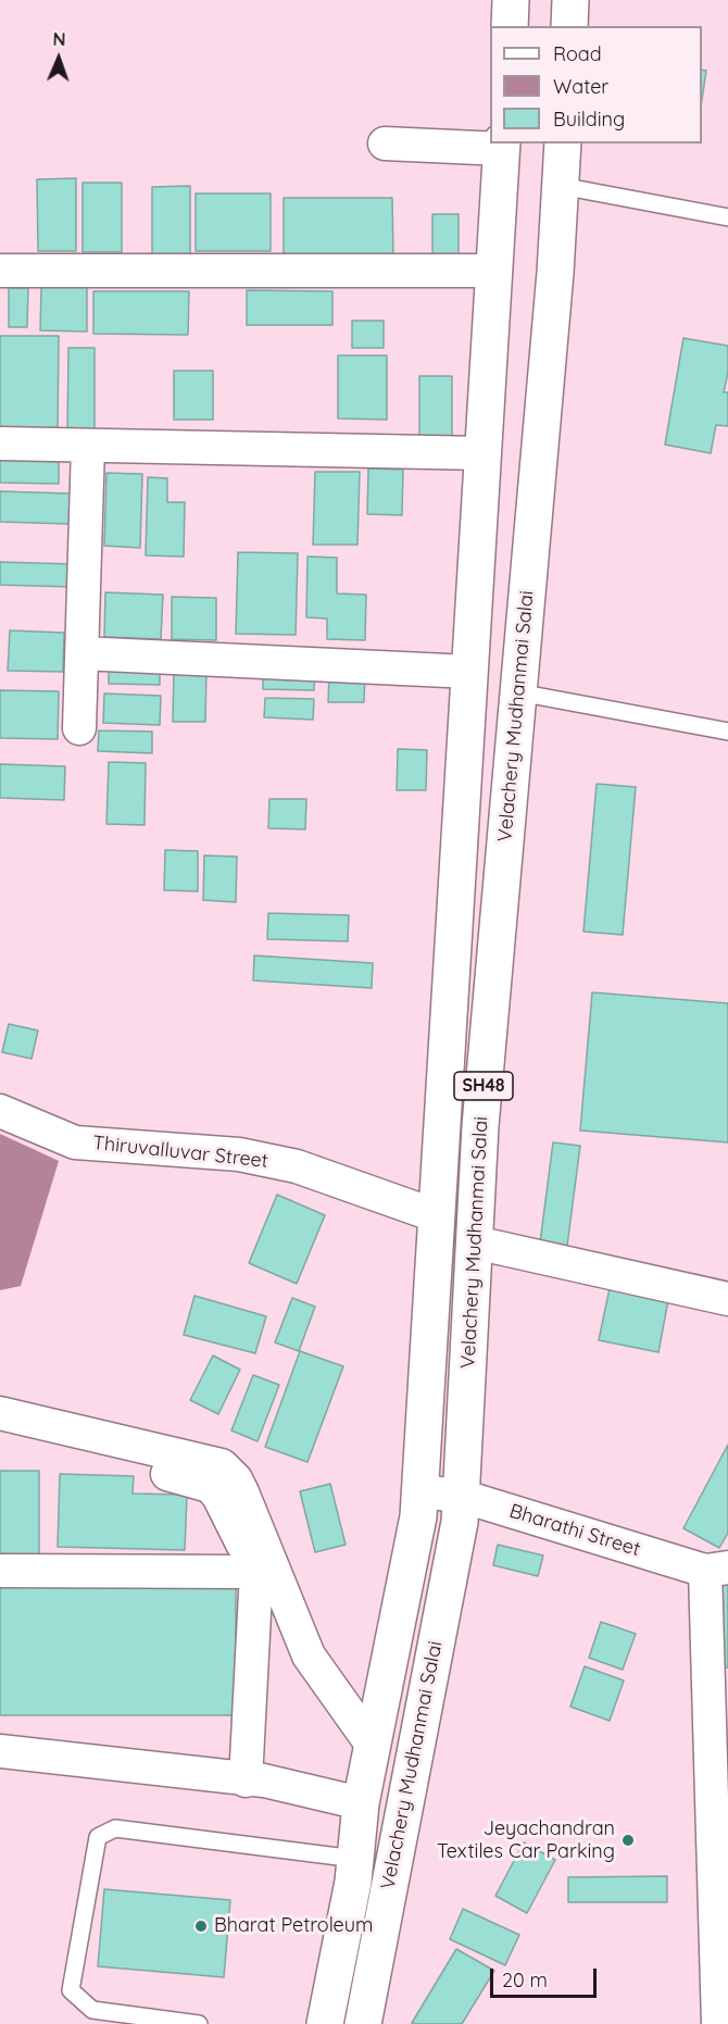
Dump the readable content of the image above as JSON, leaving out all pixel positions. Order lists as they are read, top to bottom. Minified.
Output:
{"streets":{"main road":["Velachery Mudhanmai Salai","SH48"],"street":["Thiruvalluvar Street","Bharathi Street"]},"crossings":[["Velachery Mudhanmai Salai","Thiruvalluvar Street"],["Velachery Mudhanmai Salai","Bharathi Street"]],"places":["Jeyachandran Textiles Car Parking","Bharat Petroleum"],"legend":["Road","Water","Building"],"scale_bar":"20 m","north":"top"}
